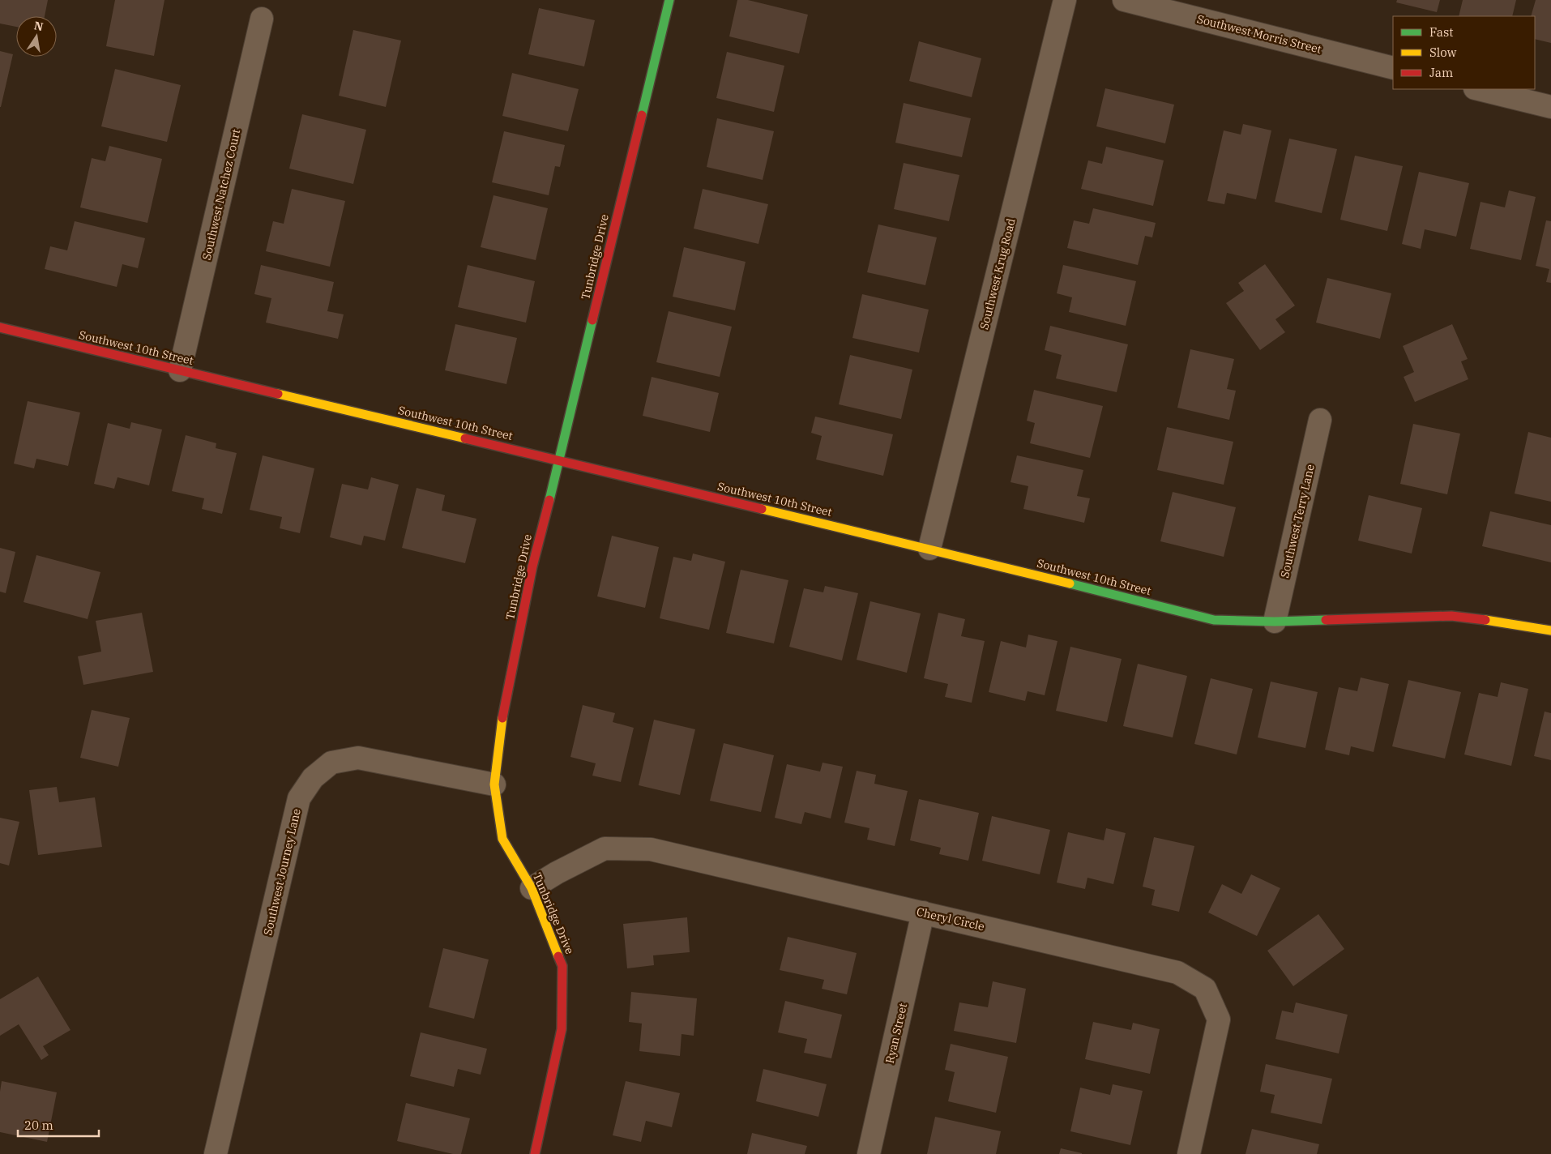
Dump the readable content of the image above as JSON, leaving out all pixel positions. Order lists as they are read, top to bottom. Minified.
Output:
{"streets":{"street":["Southwest Morris Street","Southwest Natchez Court","Tunbridge Drive","Southwest Krug Road","Southwest 10th Street","Southwest Terry Lane","Southwest Journey Lane","Cheryl Circle","Ryan Street"]},"crossings":[["Southwest Natchez Court","Southwest 10th Street"],["Tunbridge Drive","Southwest 10th Street"],["Tunbridge Drive","Southwest Journey Lane"],["Tunbridge Drive","Cheryl Circle"],["Southwest Krug Road","Southwest 10th Street"],["Southwest 10th Street","Southwest Terry Lane"],["Cheryl Circle","Ryan Street"]],"legend":["Fast","Slow","Jam"],"scale_bar":"20 m","north":"top"}
